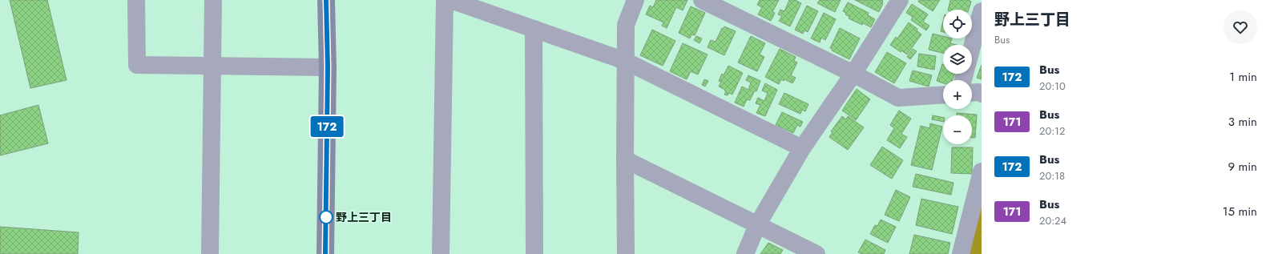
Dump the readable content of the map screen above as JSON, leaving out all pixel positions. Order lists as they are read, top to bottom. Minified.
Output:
{"places":["野上三丁目"],"lines":["bus line 172"],"page":{"on_map":"172","heading":["野上三丁目","Bus"],"map_buttons":["+","−"],"list":[{"mark":"172","name":"Bus","note":"20:10","value":"1 min"},{"mark":"171","name":"Bus","note":"20:12","value":"3 min"},{"mark":"172","name":"Bus","note":"20:18","value":"9 min"},{"mark":"171","name":"Bus","note":"20:24","value":"15 min"}]}}
